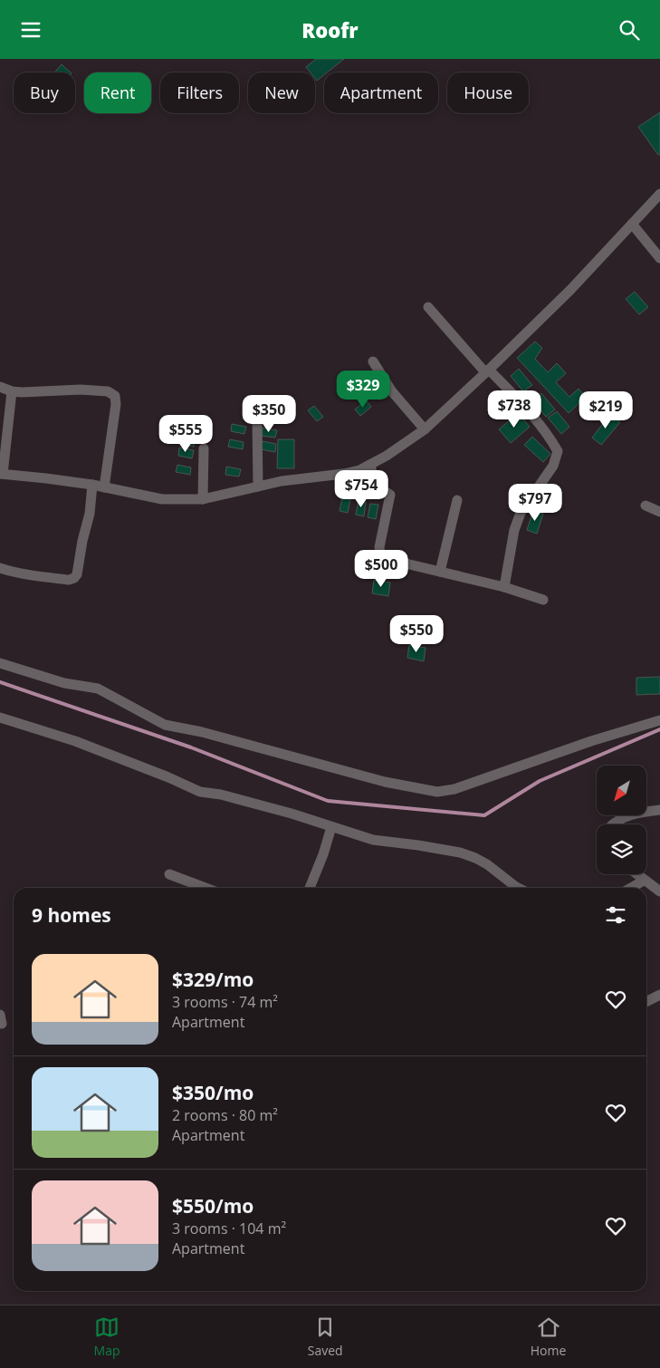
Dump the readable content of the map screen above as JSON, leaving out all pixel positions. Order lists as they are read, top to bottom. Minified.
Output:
{"north":"bottom left","page":{"header":"Roofr","chip":["Buy","Rent","Filters","New","Apartment","House"],"price":["$329","$738","$219","$350","$555","$754","$797","$500","$550"],"heading":"9 homes","list":[{"name":"$329/mo","note":"3 rooms · 74 m² · Apartment"},{"name":"$350/mo","note":"2 rooms · 80 m² · Apartment"},{"name":"$550/mo","note":"3 rooms · 104 m² · Apartment"}],"tabs":["Map","Saved","Home"]}}
